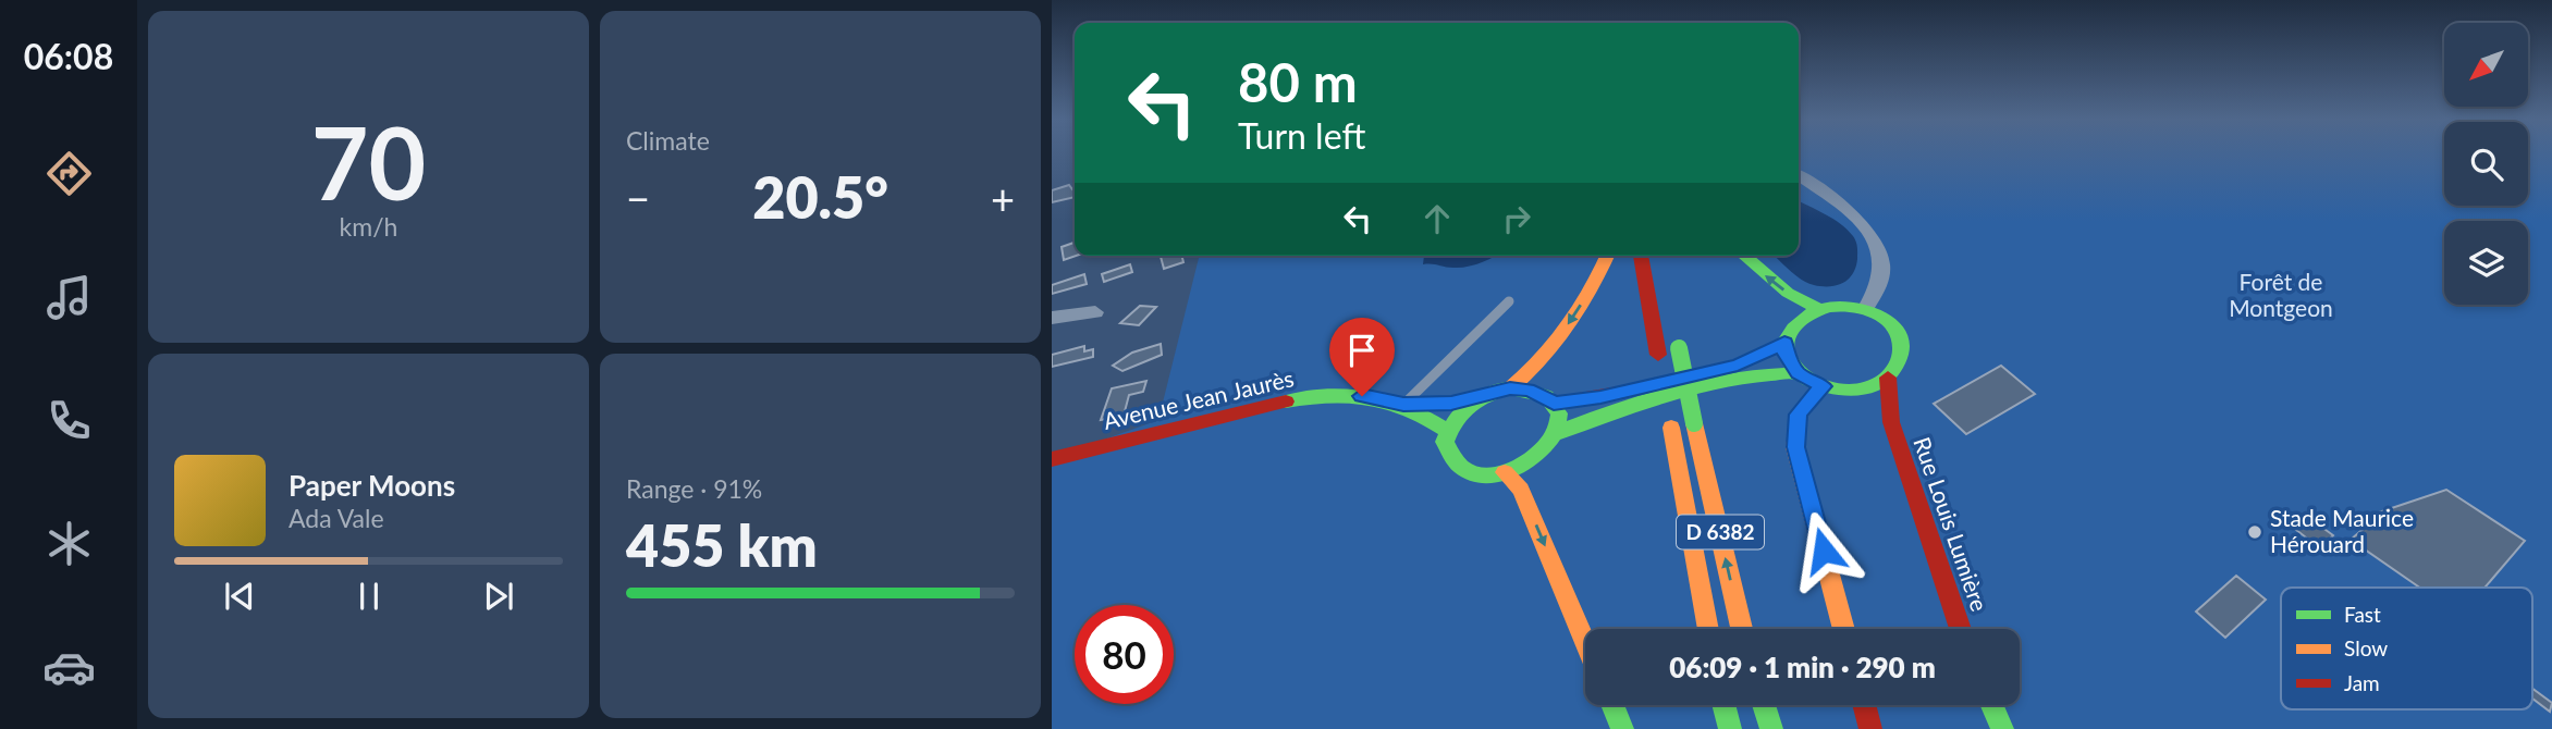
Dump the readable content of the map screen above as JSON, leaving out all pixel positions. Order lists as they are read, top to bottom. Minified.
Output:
{"streets":{"main road":["Avenue Jean Jaurès","Rue Louis Lumière","D 6382"]},"parks":["Forêt de Montgeon"],"places":["Stade Maurice Hérouard"],"legend":["Fast","Slow","Jam"],"north":"bottom left","page":{"tabs":"06:08","tile":[["70","km/h"],"Climate",["Range · 91%","455 km"]],"turn":["80 m","Turn left"],"heat":["−","20.5°","+"],"song":["Paper Moons","Ada Vale"],"limit":"80","trip":"06:09 · 1 min · 290 m"}}
